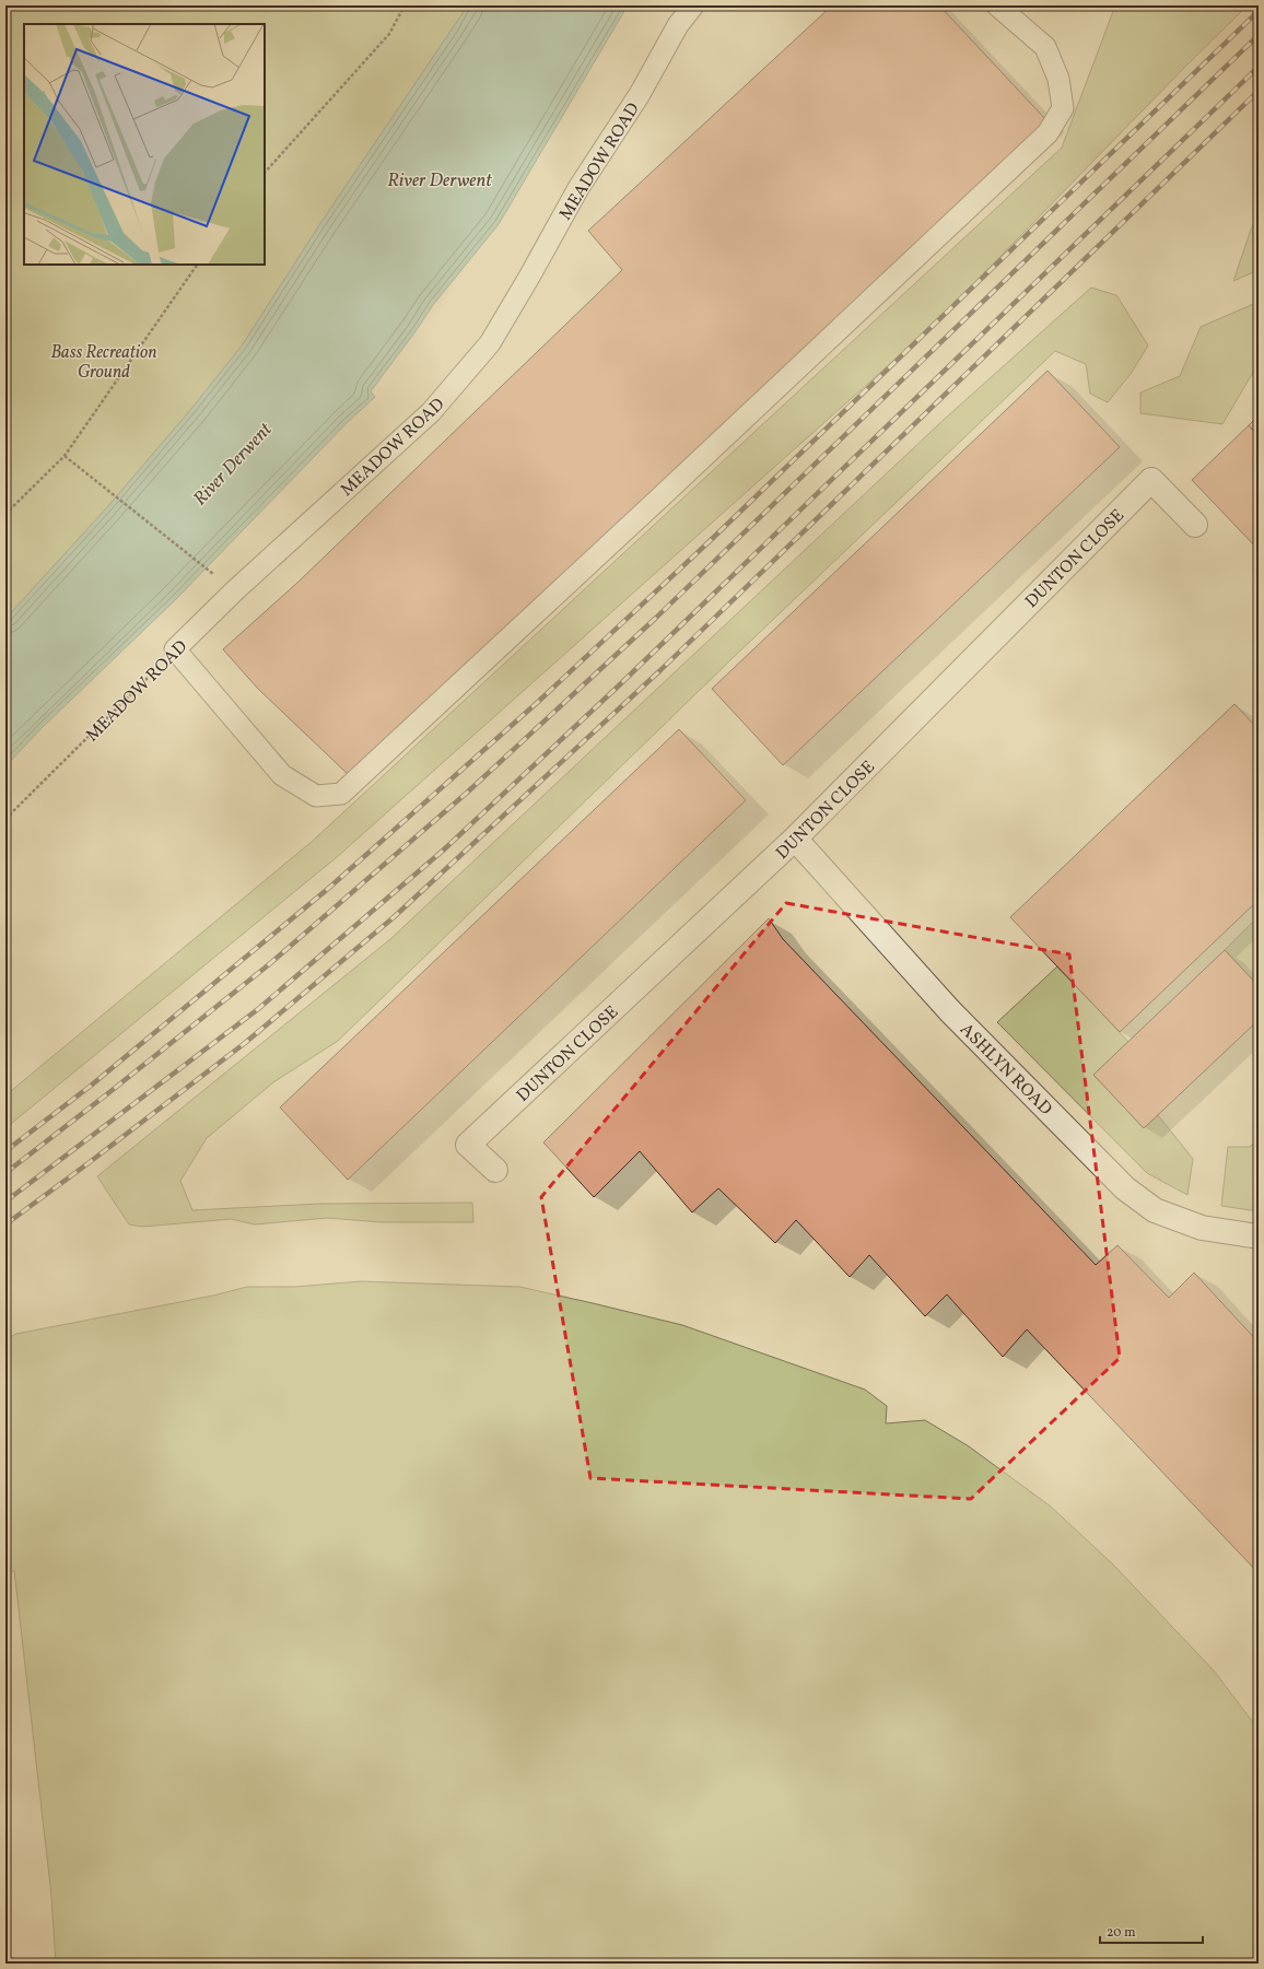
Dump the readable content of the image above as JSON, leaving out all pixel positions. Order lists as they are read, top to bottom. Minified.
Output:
{"streets":{"street":["DUNTON CLOSE","ASHLYN ROAD"],"lane":["MEADOW ROAD"]},"crossings":[["DUNTON CLOSE","ASHLYN ROAD"]],"water":["River Derwent"],"parks":["Bass Recreation Ground"],"scale_bar":"20 m"}
